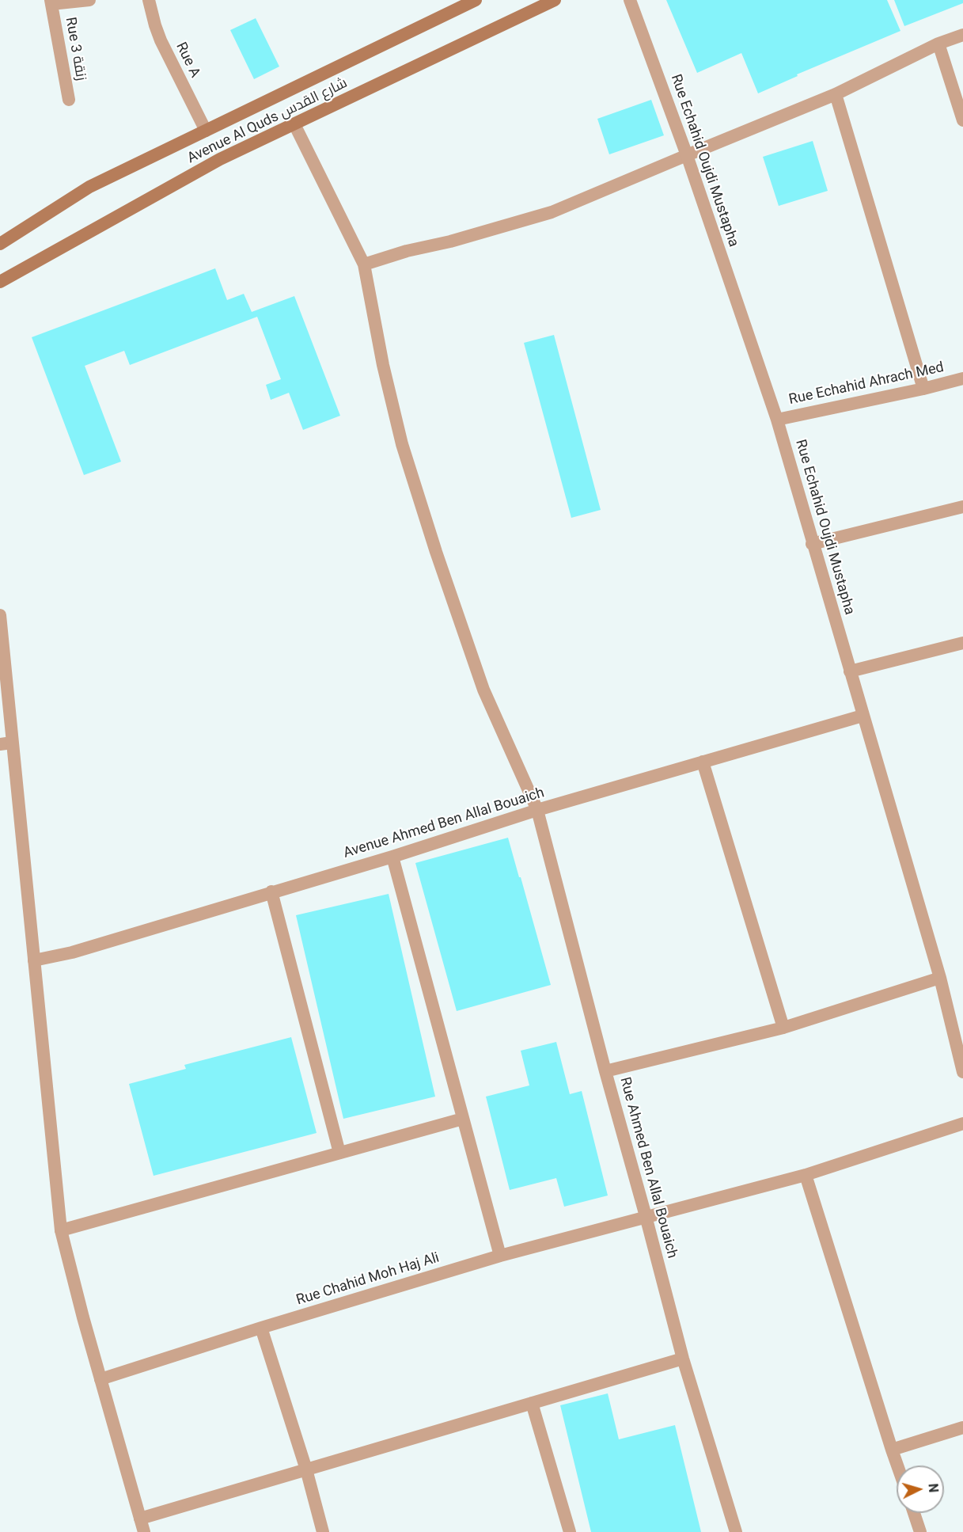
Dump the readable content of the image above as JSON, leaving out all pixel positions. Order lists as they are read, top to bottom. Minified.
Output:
{"streets":{"main road":["Avenue Al Quds شارع القدس"],"street":["Rue 3 زنقة","Rue A","Rue Echahid Oujdi Mustapha","Rue Echahid Ahrach Med","Avenue Ahmed Ben Allal Bouaich","Rue Ahmed Ben Allal Bouaich","Rue Chahid Moh Haj Ali"]},"crossings":[["Rue A","Avenue Al Quds شارع القدس"],["Avenue Al Quds شارع القدس","Rue Ahmed Ben Allal Bouaich"],["Rue Echahid Oujdi Mustapha","Rue Echahid Ahrach Med"],["Rue Echahid Oujdi Mustapha","Avenue Ahmed Ben Allal Bouaich"],["Avenue Ahmed Ben Allal Bouaich","Rue Ahmed Ben Allal Bouaich"],["Rue Ahmed Ben Allal Bouaich","Rue Chahid Moh Haj Ali"]],"north":"right"}
